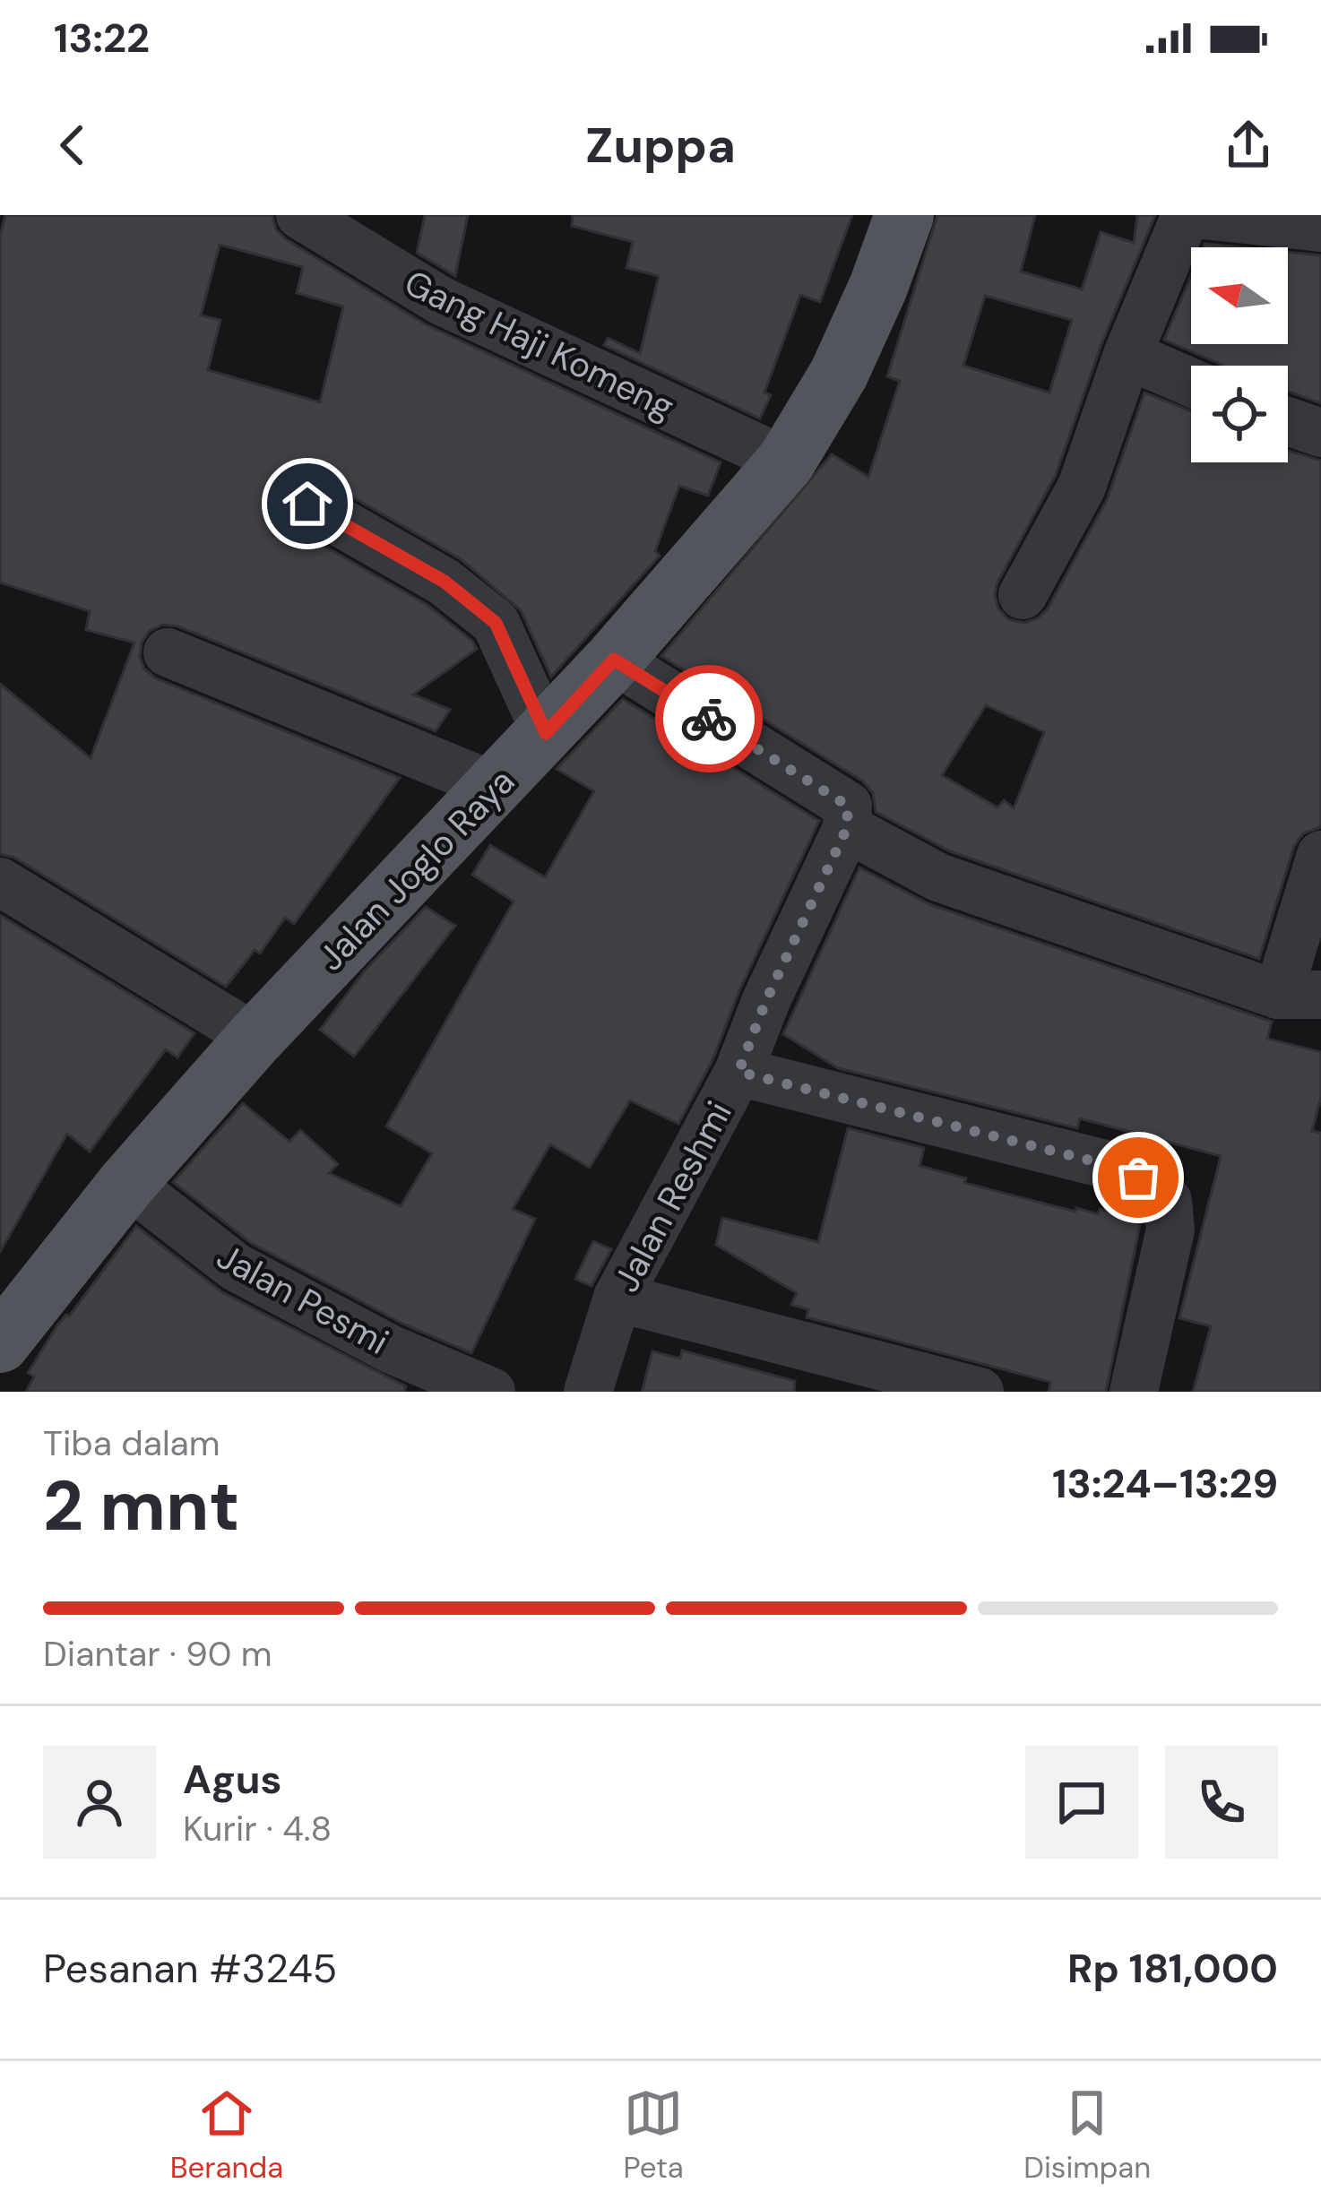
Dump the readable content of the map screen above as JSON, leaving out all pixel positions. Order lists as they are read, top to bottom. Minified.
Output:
{"streets":{"main road":["Jalan Joglo Raya"],"street":["Gang Haji Komeng","Jalan Reshmi","Jalan Pesmi"]},"crossings":[["Gang Haji Komeng","Jalan Joglo Raya"],["Jalan Joglo Raya","Jalan Pesmi"]],"north":"left","page":{"status":"13:22","header":"Zuppa","heading":["2 mnt","Tiba dalam","13:24–13:29"],"panel":["Agus","Kurir · 4.8","Pesanan #3245","Rp 181,000"],"bar":"Diantar · 90 m","tabs":["Beranda","Peta","Disimpan"]}}
